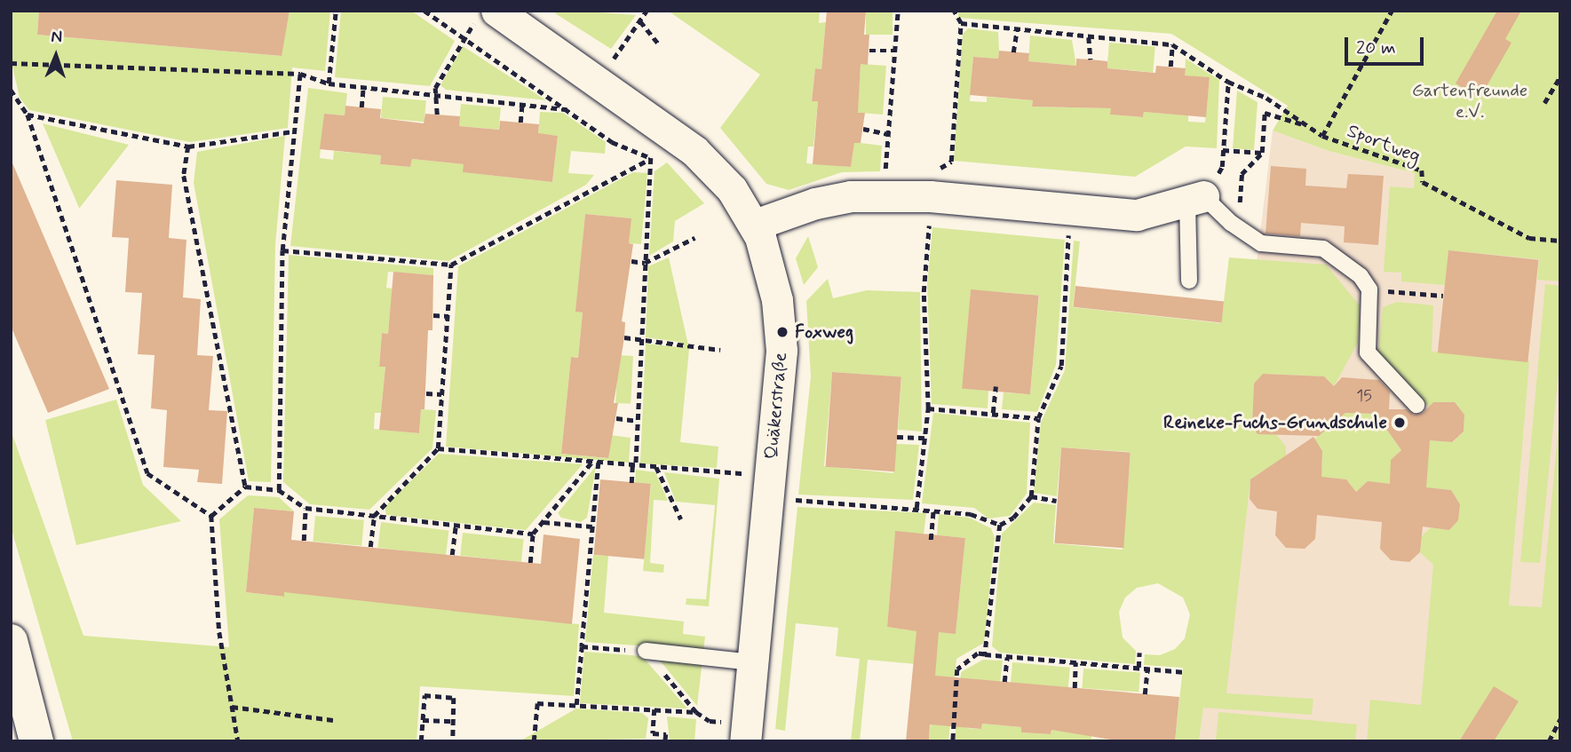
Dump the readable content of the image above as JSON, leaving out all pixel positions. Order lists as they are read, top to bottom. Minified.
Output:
{"streets":{"street":["Quäkerstraße"],"path":["Sportweg"]},"parks":["Gartenfreunde e.V."],"places":["Foxweg","Reineke-Fuchs-Grundschule"],"house_numbers":["15"],"scale_bar":"20 m","north":"top"}
